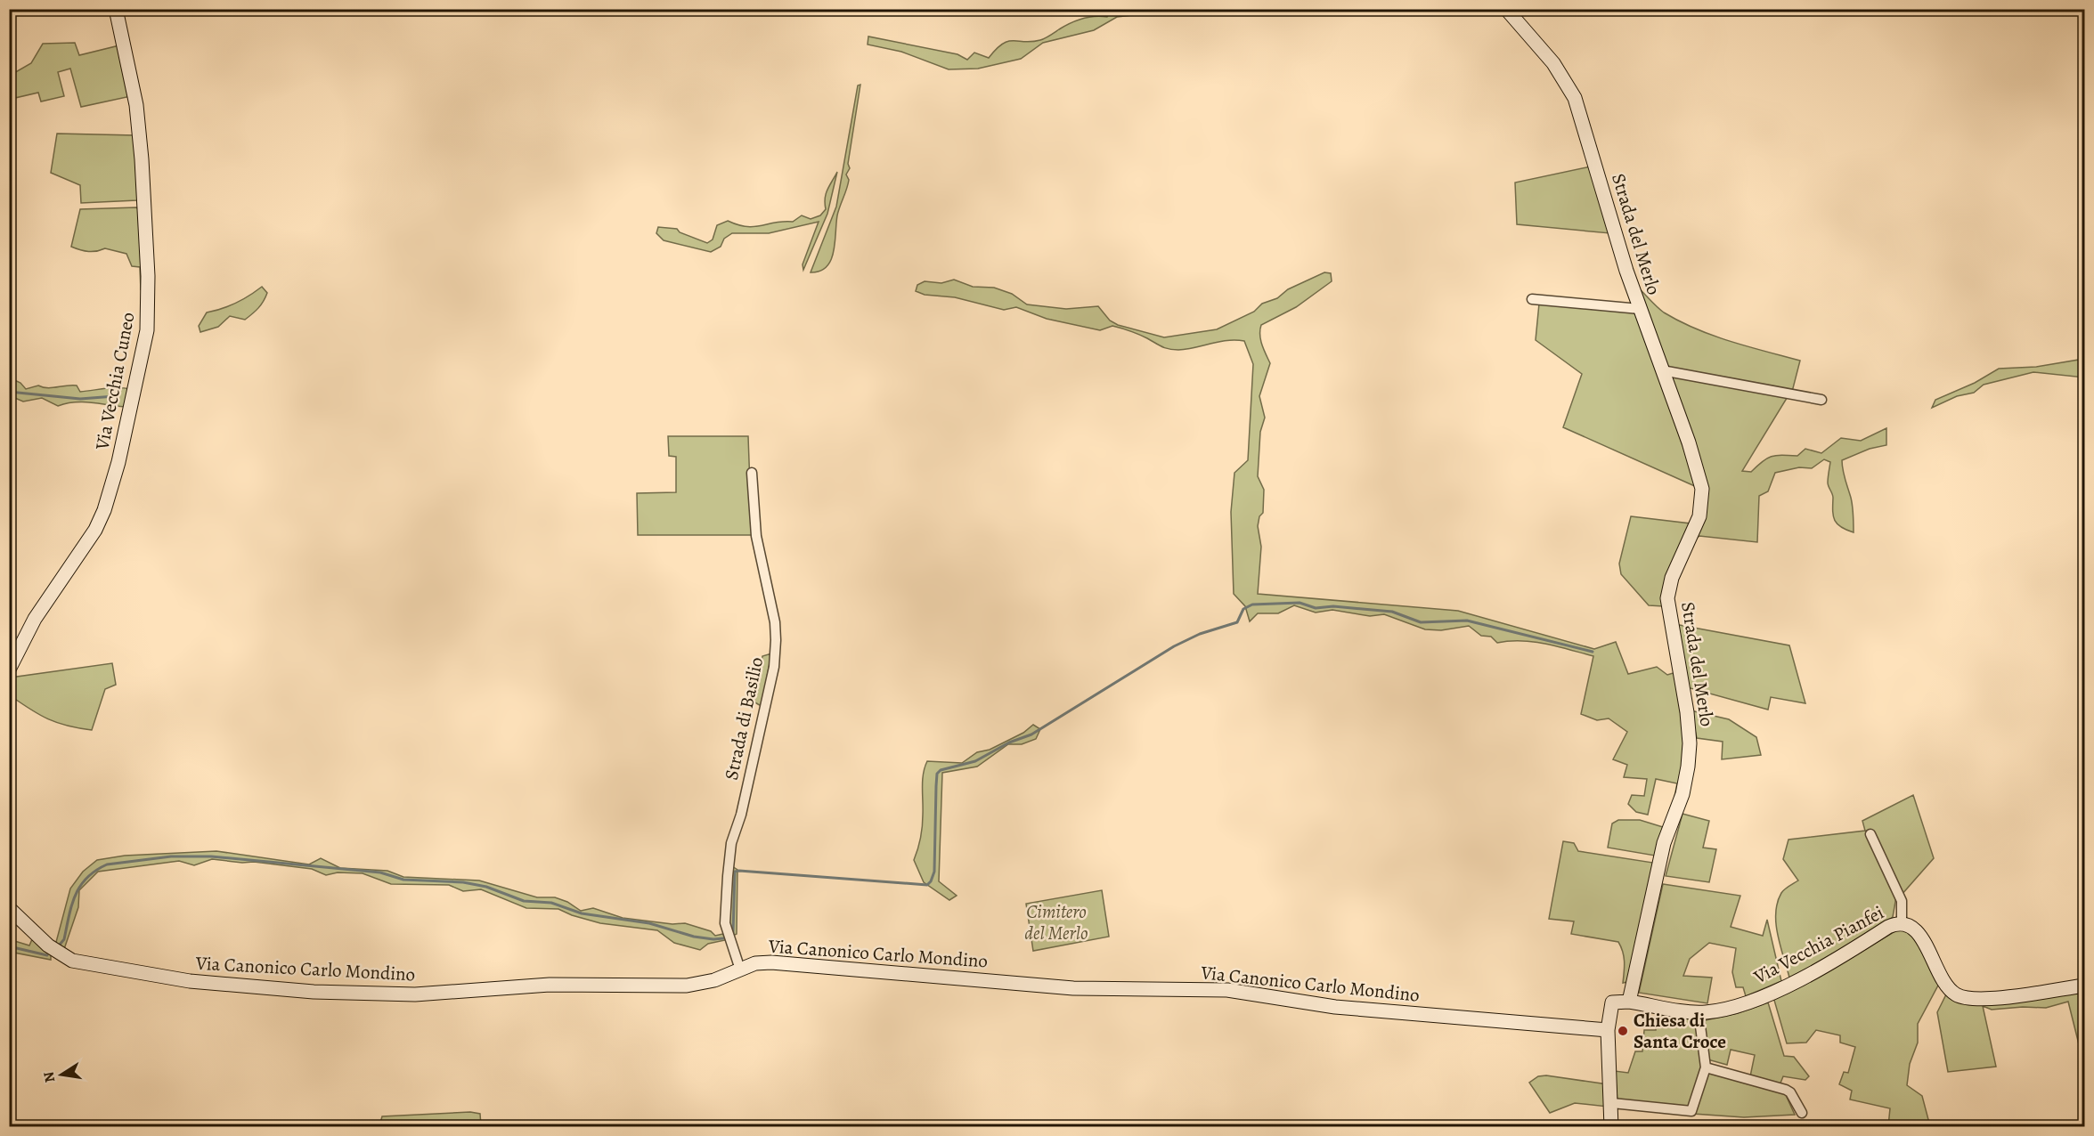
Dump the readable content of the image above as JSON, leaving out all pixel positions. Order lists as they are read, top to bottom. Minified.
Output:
{"streets":{"street":["Strada del Merlo","Via Vecchia Cuneo","Strada di Basilio","Via Vecchia Pianfei","Via Canonico Carlo Mondino"]},"crossings":[["Strada del Merlo","Via Vecchia Pianfei"],["Strada di Basilio","Via Canonico Carlo Mondino"]],"parks":["Cimitero del Merlo"],"places":["Chiesa di Santa Croce"],"north":"left"}
